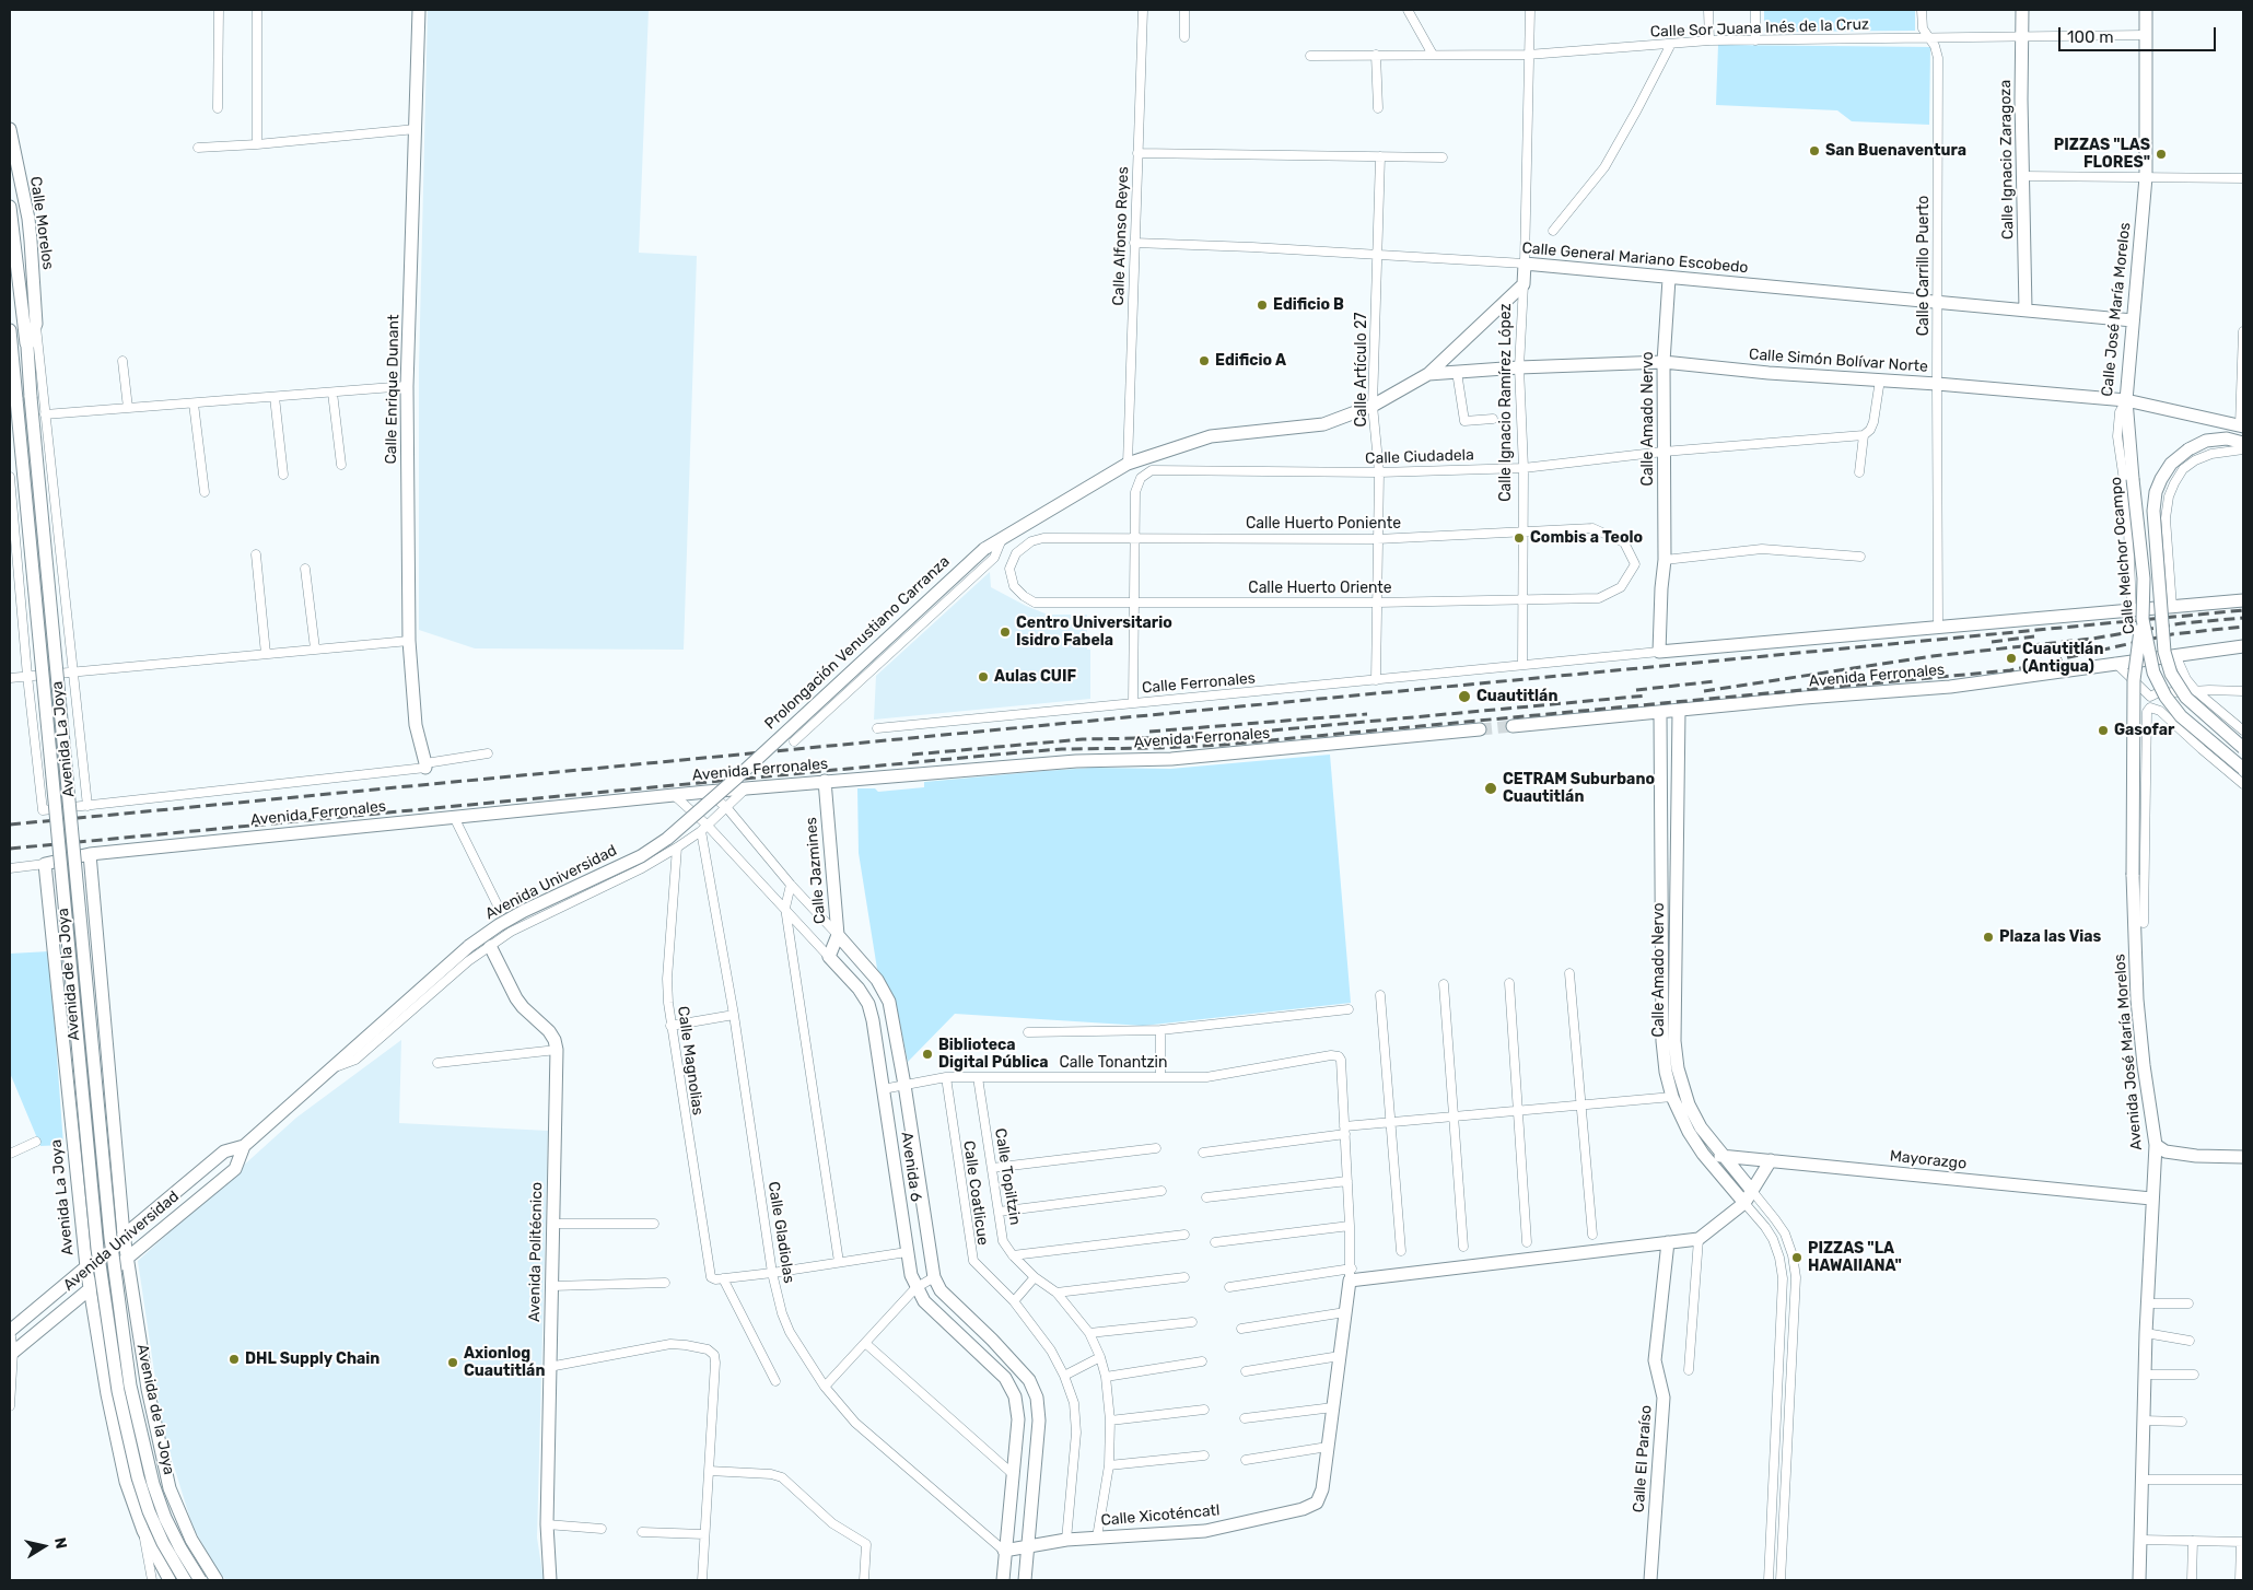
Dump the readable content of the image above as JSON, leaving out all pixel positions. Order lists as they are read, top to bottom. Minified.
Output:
{"streets":{"main road":["Calle Ignacio Zaragoza","Calle Morelos","Calle General Mariano Escobedo","Calle José María Morelos","Calle Simón Bolívar Norte","Calle Enrique Dunant","Calle Ignacio Ramírez López","Calle Amado Nervo","Calle Melchor Ocampo","Prolongación Venustiano Carranza","Avenida Ferronales","Avenida La Joya","Calle Jazmines","Avenida Universidad","Avenida de la Joya","Avenida José María Morelos","Mayorazgo","Avenida 6","Avenida Politécnico","Calle El Paraíso","Calle Xicoténcatl"],"street":["Calle Sor Juana Inés de la Cruz","Calle Alfonso Reyes","Calle Carrillo Puerto","Calle Artículo 27","Calle Ciudadela","Calle Huerto Poniente","Calle Huerto Oriente","Calle Ferronales","Calle Magnolias","Calle Tonantzin","Calle Topiltzin","Calle Coatlicue","Calle Gladiolas"]},"crossings":[["Calle Sor Juana Inés de la Cruz","Calle Ignacio Zaragoza"],["Calle Sor Juana Inés de la Cruz","Calle Carrillo Puerto"],["Calle Sor Juana Inés de la Cruz","Calle José María Morelos"],["Calle Sor Juana Inés de la Cruz","Calle Ignacio Ramírez López"],["Calle Ignacio Zaragoza","Calle General Mariano Escobedo"],["Calle Morelos","Avenida La Joya"],["Calle Morelos","Avenida de la Joya"],["Calle Alfonso Reyes","Calle General Mariano Escobedo"],["Calle Alfonso Reyes","Prolongación Venustiano Carranza"],["Calle General Mariano Escobedo","Calle Carrillo Puerto"],["Calle General Mariano Escobedo","Calle José María Morelos"],["Calle General Mariano Escobedo","Calle Artículo 27"],["Calle General Mariano Escobedo","Calle Ignacio Ramírez López"],["Calle General Mariano Escobedo","Calle Amado Nervo"],["Calle Carrillo Puerto","Calle Simón Bolívar Norte"],["Calle José María Morelos","Calle Simón Bolívar Norte"],["Calle José María Morelos","Calle Melchor Ocampo"],["Calle Simón Bolívar Norte","Calle Ignacio Ramírez López"],["Calle Simón Bolívar Norte","Calle Amado Nervo"],["Calle Simón Bolívar Norte","Calle Melchor Ocampo"],["Calle Simón Bolívar Norte","Prolongación Venustiano Carranza"],["Calle Artículo 27","Calle Ciudadela"],["Calle Artículo 27","Calle Huerto Poniente"],["Calle Artículo 27","Calle Huerto Oriente"],["Calle Artículo 27","Prolongación Venustiano Carranza"],["Calle Artículo 27","Calle Ferronales"],["Calle Ignacio Ramírez López","Calle Ciudadela"],["Calle Ignacio Ramírez López","Calle Huerto Poniente"],["Calle Ignacio Ramírez López","Calle Huerto Oriente"],["Calle Ignacio Ramírez López","Prolongación Venustiano Carranza"],["Calle Ignacio Ramírez López","Calle Ferronales"],["Calle Amado Nervo","Calle Ciudadela"],["Calle Amado Nervo","Avenida Ferronales"],["Calle Amado Nervo","Mayorazgo"],["Calle Ciudadela","Calle Huerto Poniente"],["Calle Huerto Poniente","Calle Huerto Oriente"],["Calle Melchor Ocampo","Avenida José María Morelos"],["Prolongación Venustiano Carranza","Avenida Universidad"],["Avenida Ferronales","Avenida La Joya"],["Avenida Ferronales","Calle Jazmines"],["Avenida Ferronales","Avenida Universidad"],["Avenida Ferronales","Avenida 6"],["Avenida La Joya","Avenida Universidad"],["Calle Jazmines","Avenida 6"],["Avenida Universidad","Calle Magnolias"],["Avenida Universidad","Avenida 6"],["Avenida Universidad","Calle Gladiolas"],["Avenida Universidad","Avenida Politécnico"],["Avenida José María Morelos","Mayorazgo"],["Calle Tonantzin","Avenida 6"],["Calle Tonantzin","Calle Topiltzin"],["Calle Tonantzin","Calle Coatlicue"],["Avenida 6","Calle Gladiolas"],["Avenida 6","Calle Xicoténcatl"],["Calle Topiltzin","Calle Xicoténcatl"],["Calle Coatlicue","Calle Xicoténcatl"],["Calle Gladiolas","Calle Xicoténcatl"]],"places":["San Buenaventura","PIZZAS \"LAS FLORES\"","Edificio B","Edificio A","Combis a Teolo","Centro Universitario Isidro Fabela","Cuautitlán (Antigua)","Aulas CUIF","Cuautitlán","Gasofar","CETRAM Suburbano Cuautitlán","Plaza las Vias","Biblioteca Digital Pública","PIZZAS \"LA HAWAIIANA\"","DHL Supply Chain","Axionlog Cuautitlán"],"scale_bar":"100 m","north":"right"}
